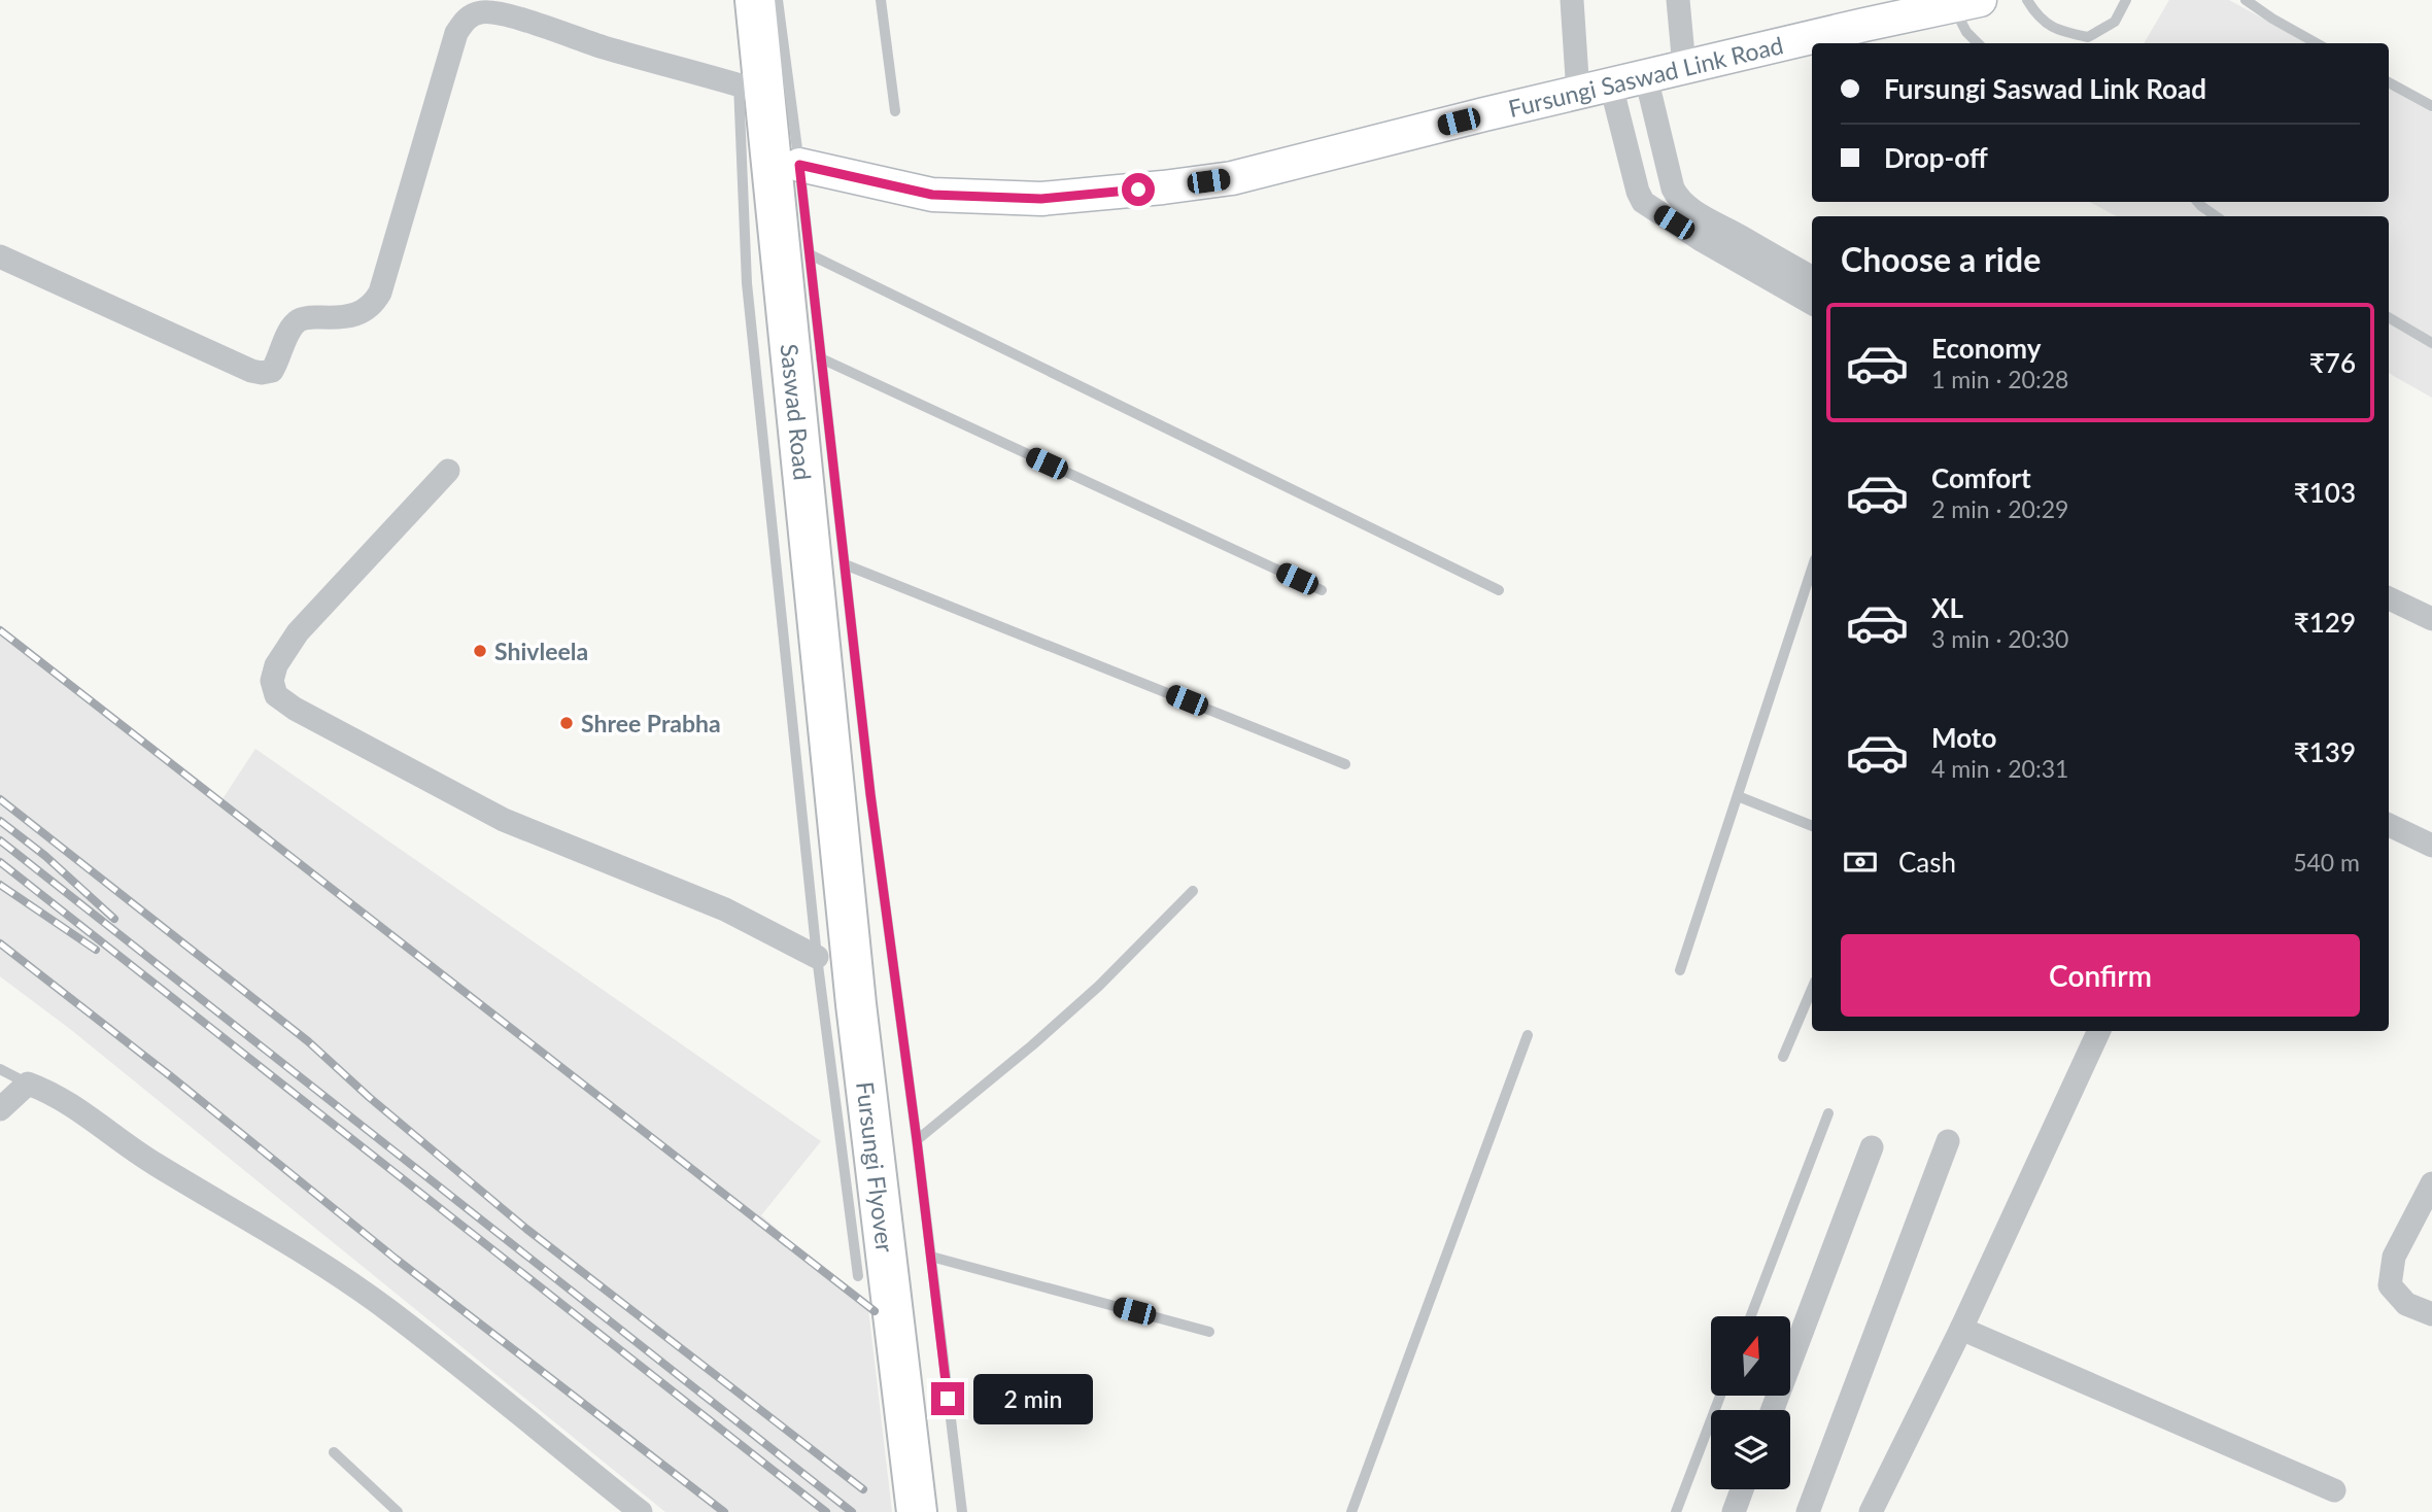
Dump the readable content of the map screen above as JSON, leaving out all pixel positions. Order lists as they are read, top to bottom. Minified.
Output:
{"streets":{"highway":["Saswad Road","Fursungi Flyover"],"street":["Fursungi Saswad Link Road"]},"crossings":[["Saswad Road","Fursungi Flyover"]],"places":["Shivleela","Shree Prabha"],"north":"top","page":{"banner":["Fursungi Saswad Link Road","Drop-off"],"heading":"Choose a ride","list":[{"name":"Economy","note":"1 min · 20:28","value":"₹76"},{"name":"Comfort","note":"2 min · 20:29","value":"₹103"},{"name":"XL","note":"3 min · 20:30","value":"₹129"},{"name":"Moto","note":"4 min · 20:31","value":"₹139"}],"pay":["Cash","540 m"],"buttons":"Confirm","bubble":"2 min"}}
